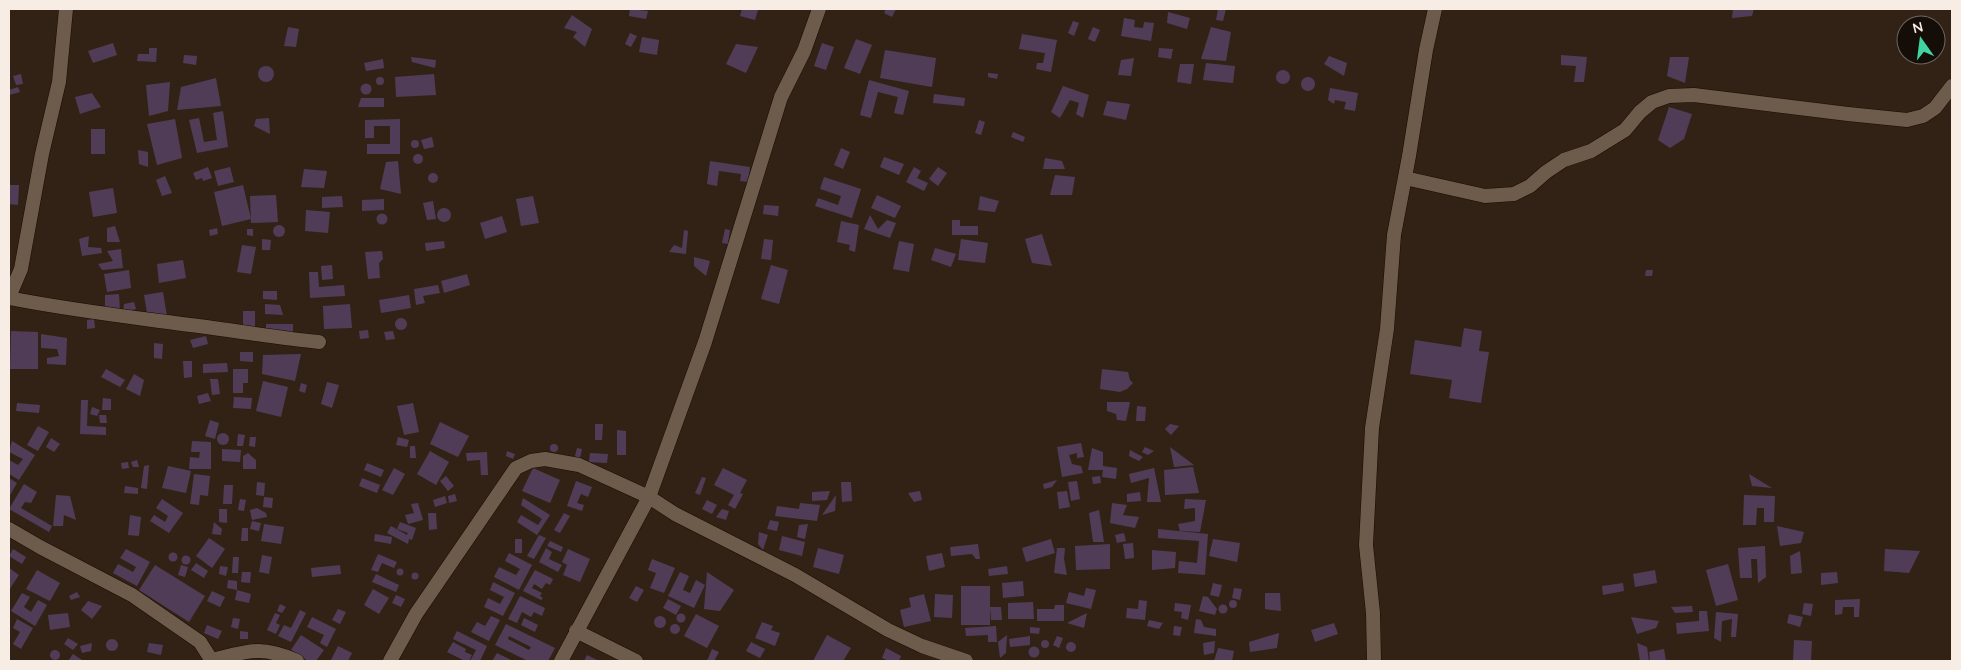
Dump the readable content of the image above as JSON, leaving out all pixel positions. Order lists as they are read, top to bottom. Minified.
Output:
{"north":"top"}
